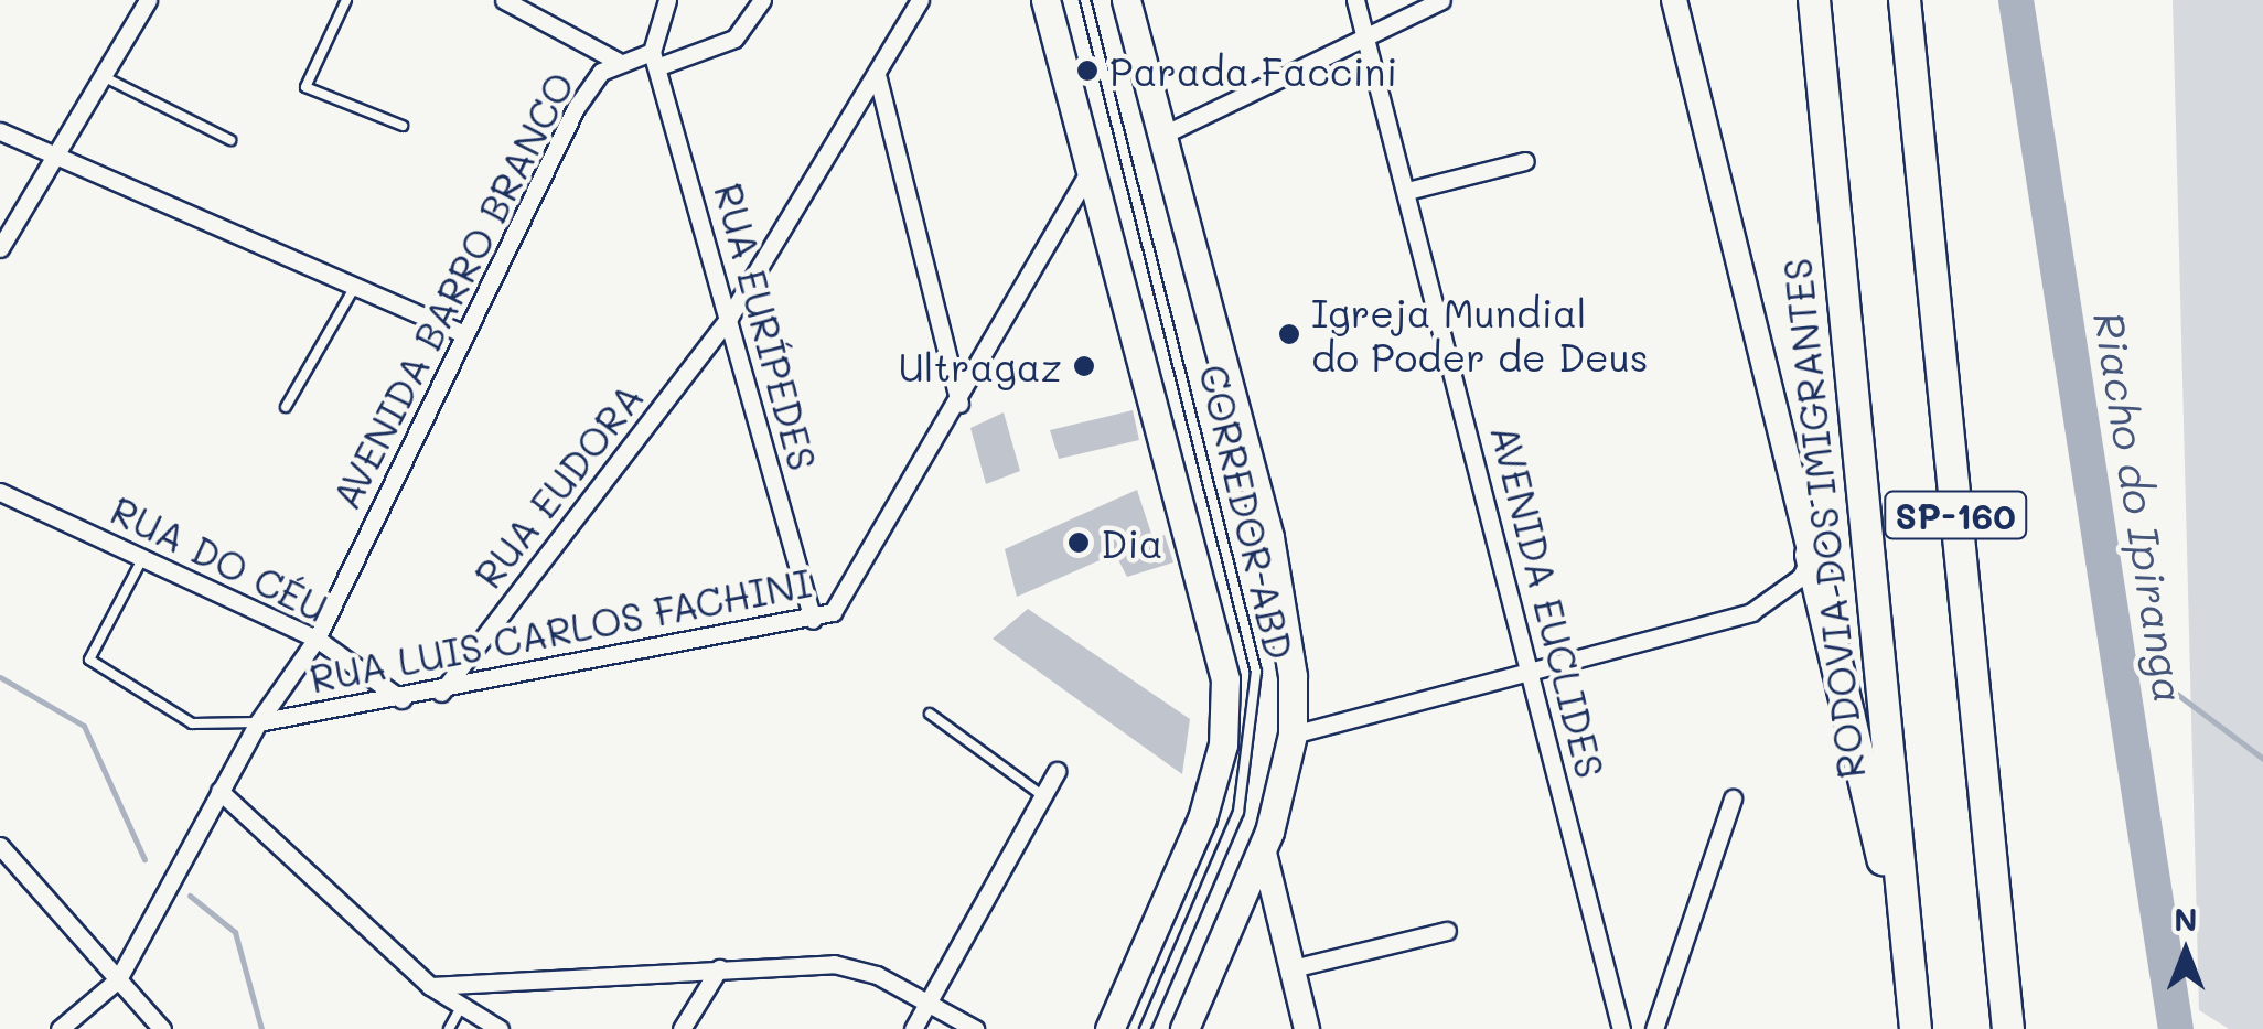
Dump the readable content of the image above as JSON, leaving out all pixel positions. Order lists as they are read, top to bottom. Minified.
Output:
{"streets":{"highway":["SP-160","RODOVIA DOS IMIGRANTES"],"street":["AVENIDA BARRO BRANCO","RUA EURÍPEDES","RUA EUDORA","RUA DO CÉU","AVENIDA EUCLIDES","RUA LUIS CARLOS FACHINI"],"lane":["CORREDOR ABD"]},"crossings":[["AVENIDA BARRO BRANCO","RUA EURÍPEDES"],["AVENIDA BARRO BRANCO","RUA DO CÉU"],["AVENIDA BARRO BRANCO","RUA LUIS CARLOS FACHINI"],["RUA EURÍPEDES","RUA EUDORA"],["RUA EURÍPEDES","RUA LUIS CARLOS FACHINI"],["RUA EUDORA","RUA LUIS CARLOS FACHINI"],["RUA DO CÉU","RUA LUIS CARLOS FACHINI"]],"water":["Riacho do Ipiranga"],"places":["Parada Faccini","Igreja Mundial do Poder de Deus","Ultragaz","Dia"],"north":"top"}
